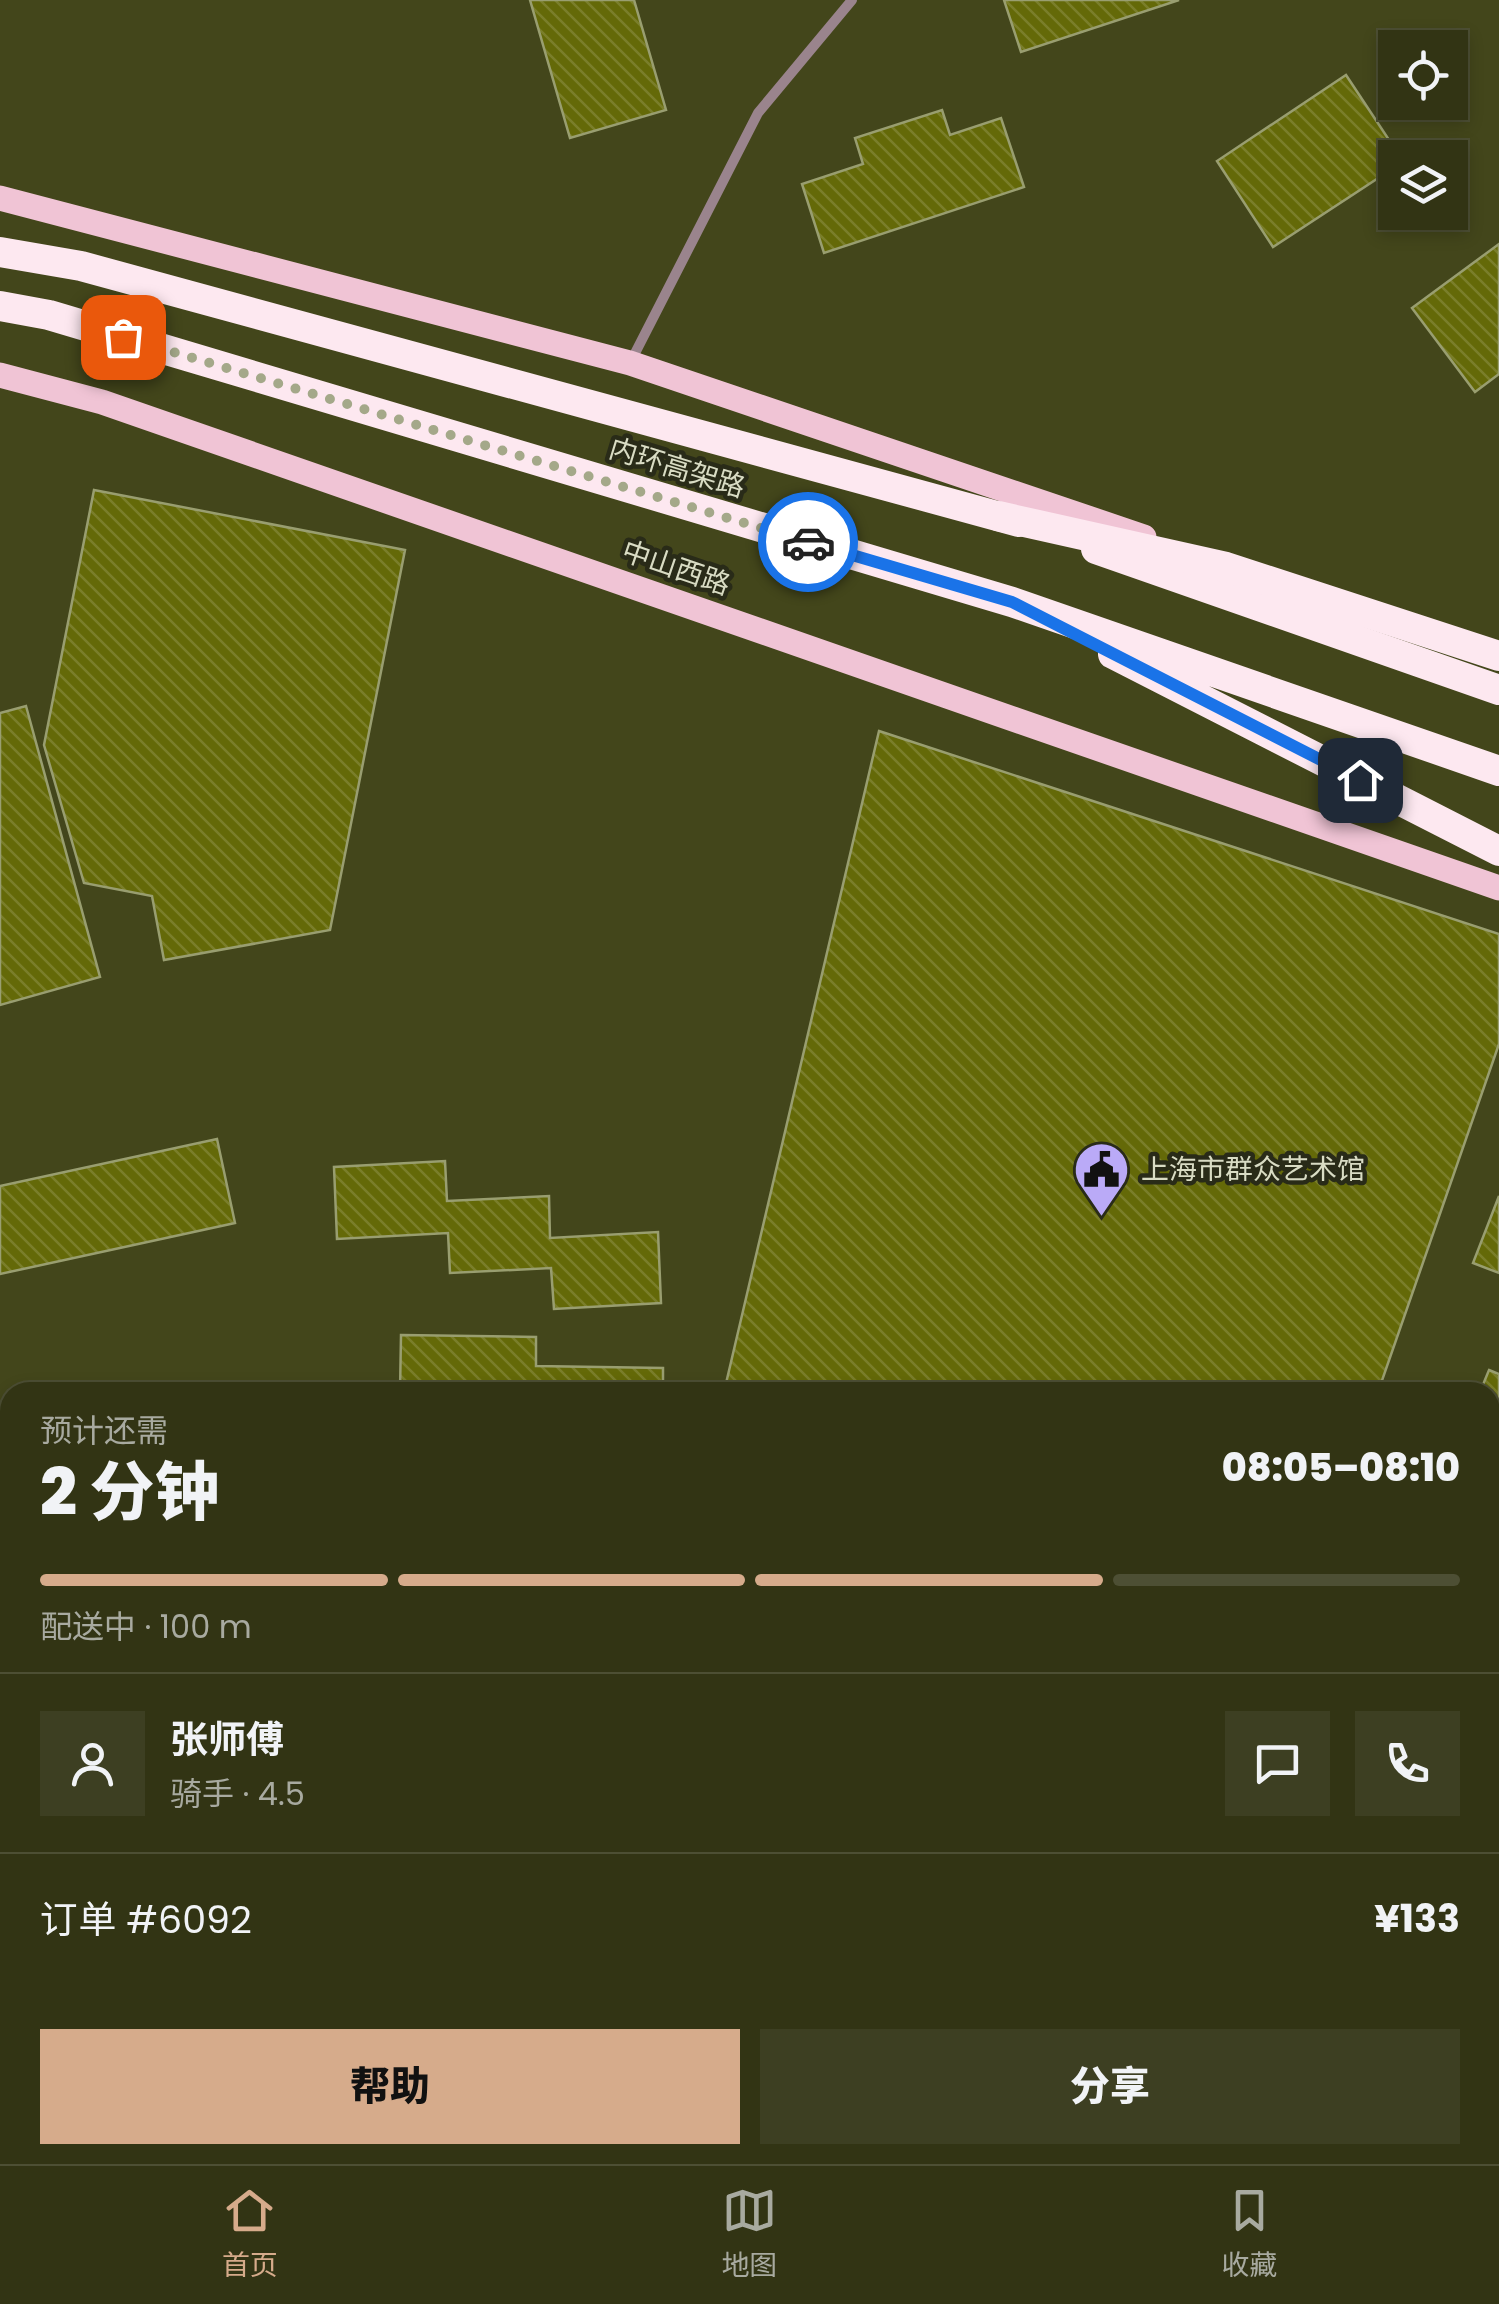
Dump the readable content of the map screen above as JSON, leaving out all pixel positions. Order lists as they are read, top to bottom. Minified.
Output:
{"streets":{"highway":["内环高架路"],"main road":["中山西路"]},"places":{"public building":["上海市群众艺术馆"]},"page":{"heading":["2 分钟","预计还需","08:05–08:10"],"panel":["张师傅","骑手 · 4.5","订单 #6092","¥133"],"bar":"配送中 · 100 m","buttons":["帮助","分享"],"tabs":["首页","地图","收藏"]}}
